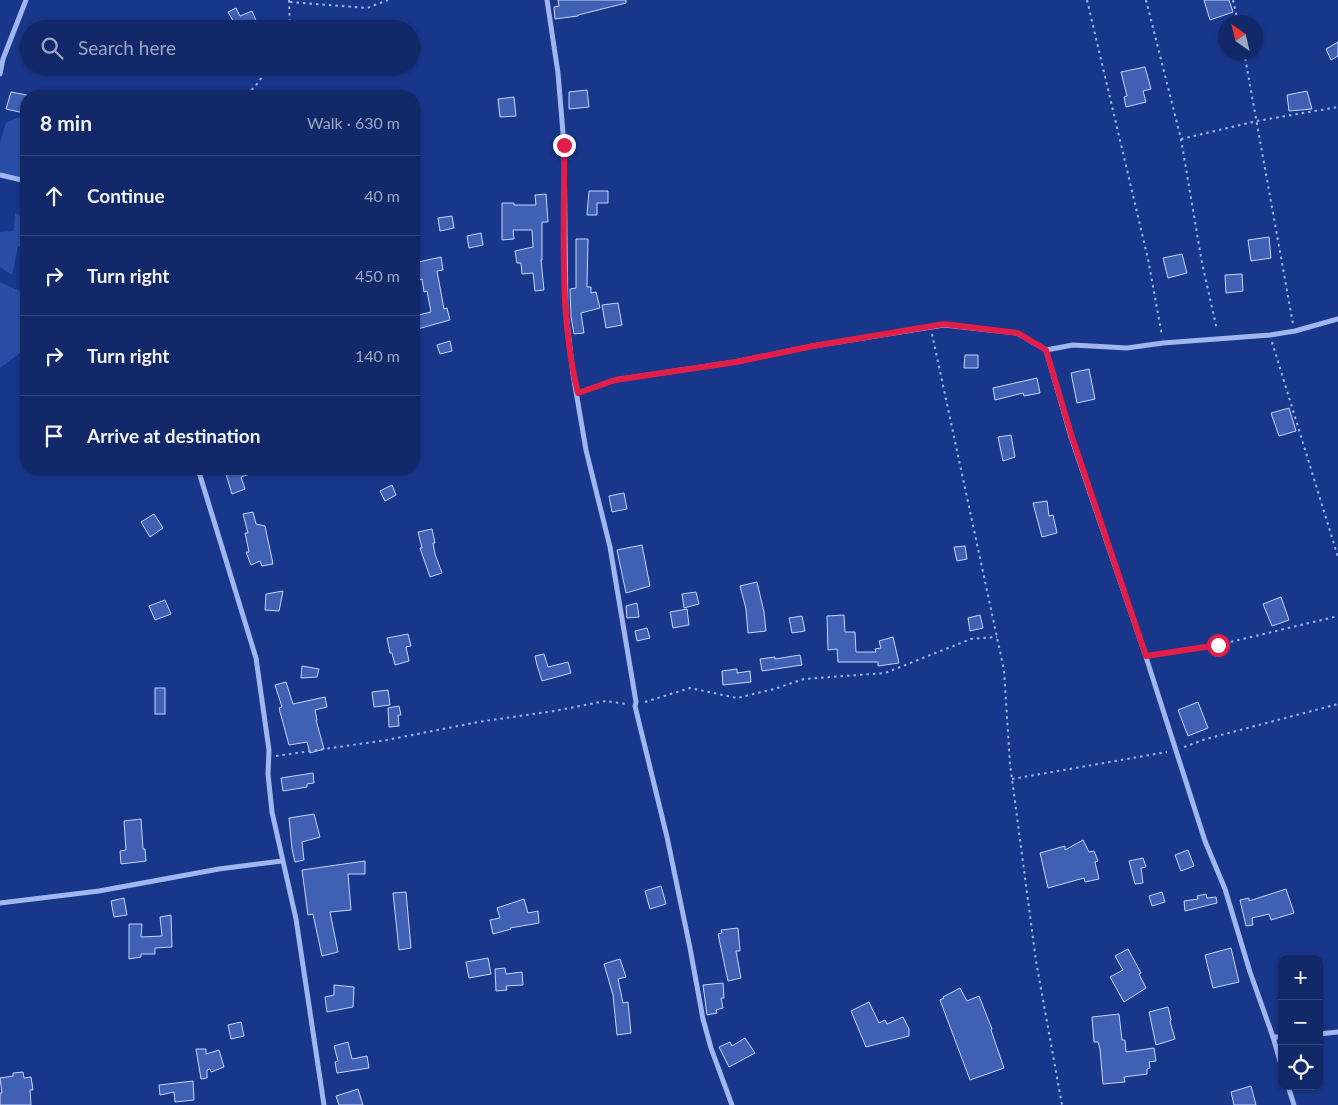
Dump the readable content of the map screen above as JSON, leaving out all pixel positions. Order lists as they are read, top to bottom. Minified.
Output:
{"north":"top left","page":{"search":"Search here","heading":["8 min","Walk · 630 m"],"list":[["Continue","40 m"],["Turn right","450 m"],["Turn right","140 m"],"Arrive at destination"],"map_buttons":["+","−"]}}
